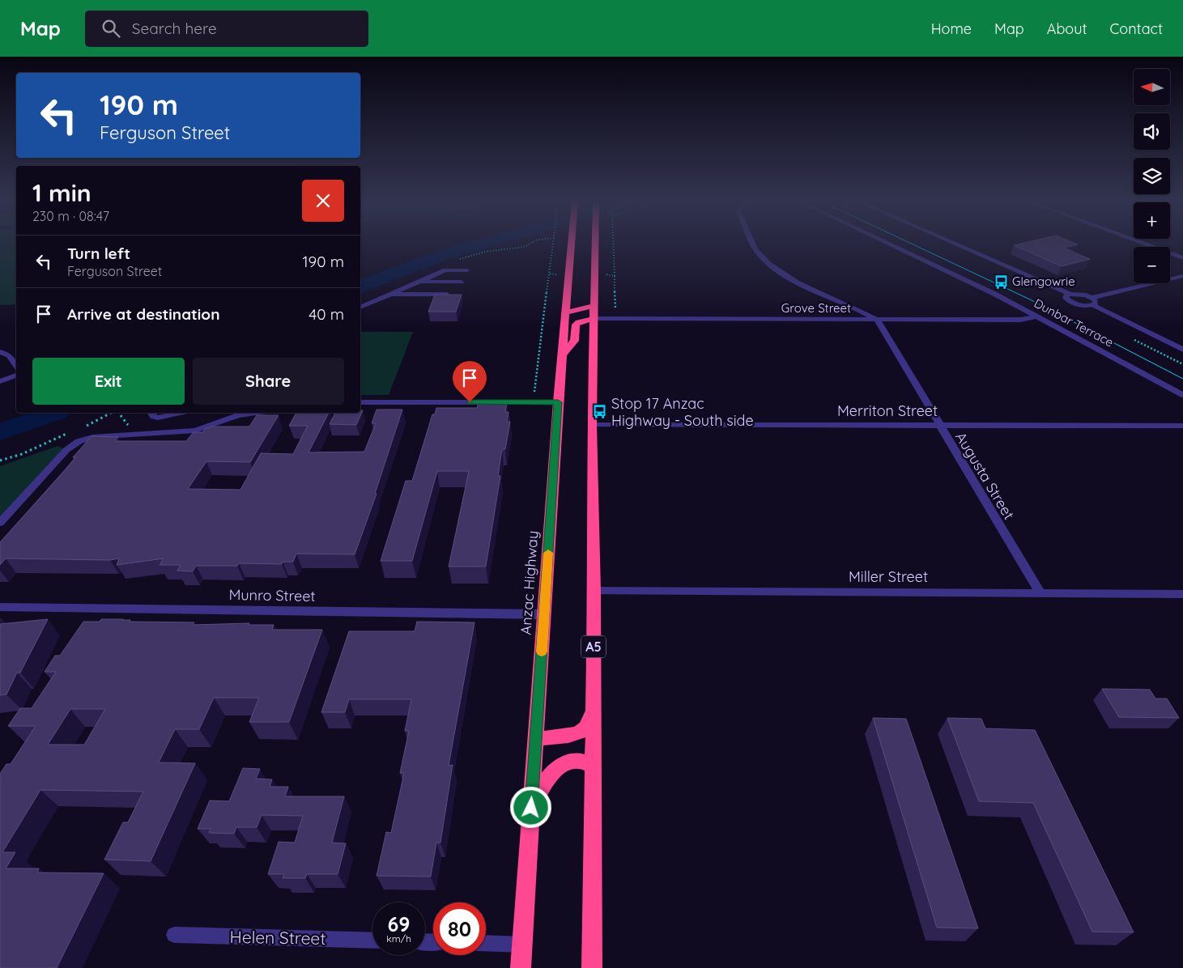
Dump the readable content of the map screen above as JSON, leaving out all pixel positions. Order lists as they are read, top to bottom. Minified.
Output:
{"streets":{"highway":["Anzac Highway","A5"],"street":["Grove Street","Dunbar Terrace","Merriton Street","Augusta Street","Miller Street","Munro Street","Helen Street"]},"crossings":[["Grove Street","Dunbar Terrace"],["Grove Street","Augusta Street"],["Grove Street","A5"],["Merriton Street","Augusta Street"],["Merriton Street","A5"],["Augusta Street","Miller Street"],["Miller Street","A5"],["Anzac Highway","Munro Street"]],"places":{"bus stop":["Glengowrie","Stop 17 Anzac Highway - South side"]},"north":"left","page":{"header":"Map","search":"Search here","nav":["Home","Map","About","Contact"],"map_buttons":["+","−"],"turn":["190 m","Ferguson Street"],"heading":["1 min","230 m · 08:47"],"list":[{"name":"Turn left","note":"Ferguson Street","value":"190 m"},{"name":"Arrive at destination","value":"40 m"}],"buttons":["Exit","Share"],"speed":"69 km/h","limit":"80"}}
